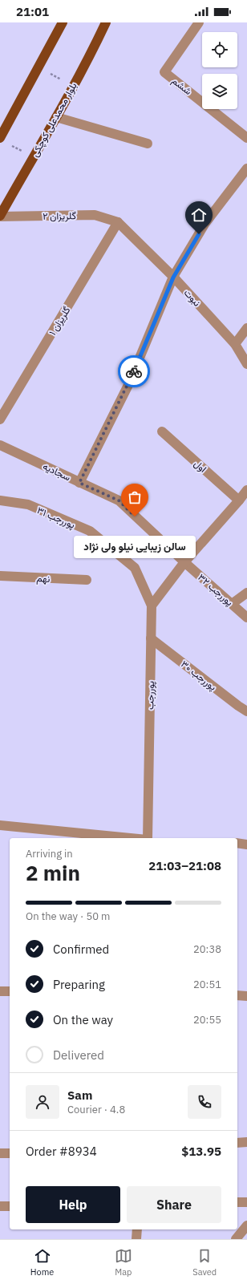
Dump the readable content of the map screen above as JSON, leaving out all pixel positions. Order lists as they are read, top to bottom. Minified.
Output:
{"streets":{"main road":["بلوار محمدعلی کوچکی"],"street":["ششم","گلریزان ۲","نبوت","گلریزان ۱","اول","سجادیه","پوررجب ۳۱","نهم","پوررجب ۳۲","پوررجب ۳۰","پوررجب"]},"crossings":[["بلوار محمدعلی کوچکی","گلریزان ۲"],["گلریزان ۲","نبوت"],["گلریزان ۲","گلریزان ۱"],["نبوت","گلریزان ۱"],["سجادیه","پوررجب ۳۲"],["پوررجب ۳۱","پوررجب"],["پوررجب ۳۰","پوررجب"]],"places":["سالن زیبایی نیلو ولی نژاد"],"page":{"status":"21:01","bubble":"سالن زیبایی نیلو ولی نژاد","heading":["2 min","Arriving in","21:03–21:08"],"panel":["Sam","Courier · 4.8","Order #8934","$13.95"],"bar":"On the way · 50 m","list":[["Confirmed","20:38"],["Preparing","20:51"],["On the way","20:55"],"Delivered"],"buttons":["Help","Share"],"tabs":["Home","Map","Saved"]}}
